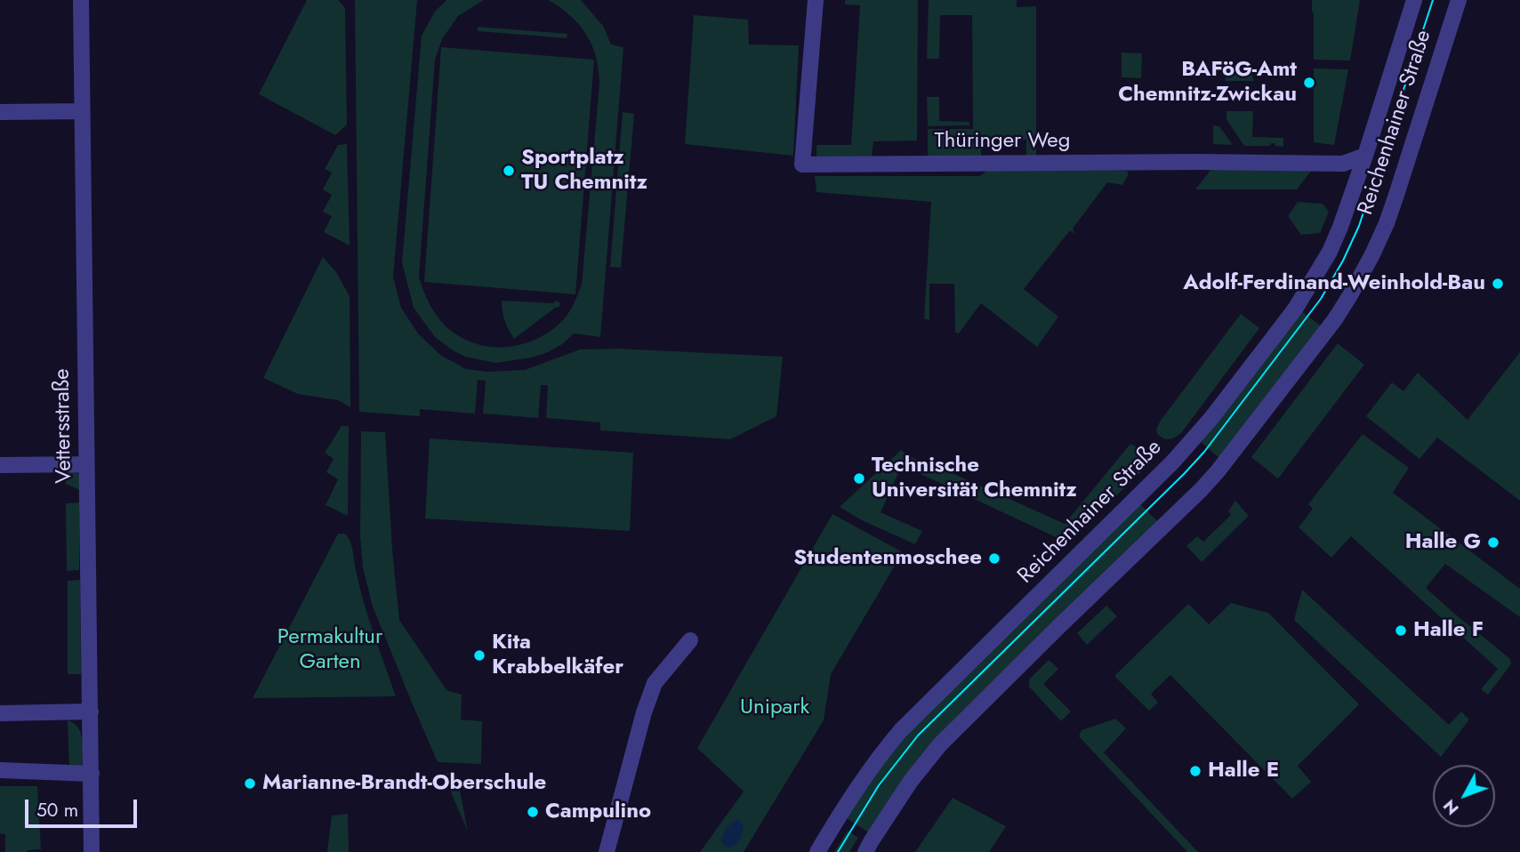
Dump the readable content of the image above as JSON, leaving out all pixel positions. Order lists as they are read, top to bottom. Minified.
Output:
{"streets":{"street":["Reichenhainer Straße","Thüringer Weg","Vettersstraße"]},"crossings":[["Reichenhainer Straße","Thüringer Weg"]],"parks":["Permakultur Garten","Unipark"],"places":["BAFöG-Amt Chemnitz-Zwickau","Sportplatz TU Chemnitz","Adolf-Ferdinand-Weinhold-Bau","Technische Universität Chemnitz","Halle G","Studentenmoschee","Halle F","Kita Krabbelkäfer","Halle E","Marianne-Brandt-Oberschule","Campulino"],"scale_bar":"50 m","north":"bottom left"}
